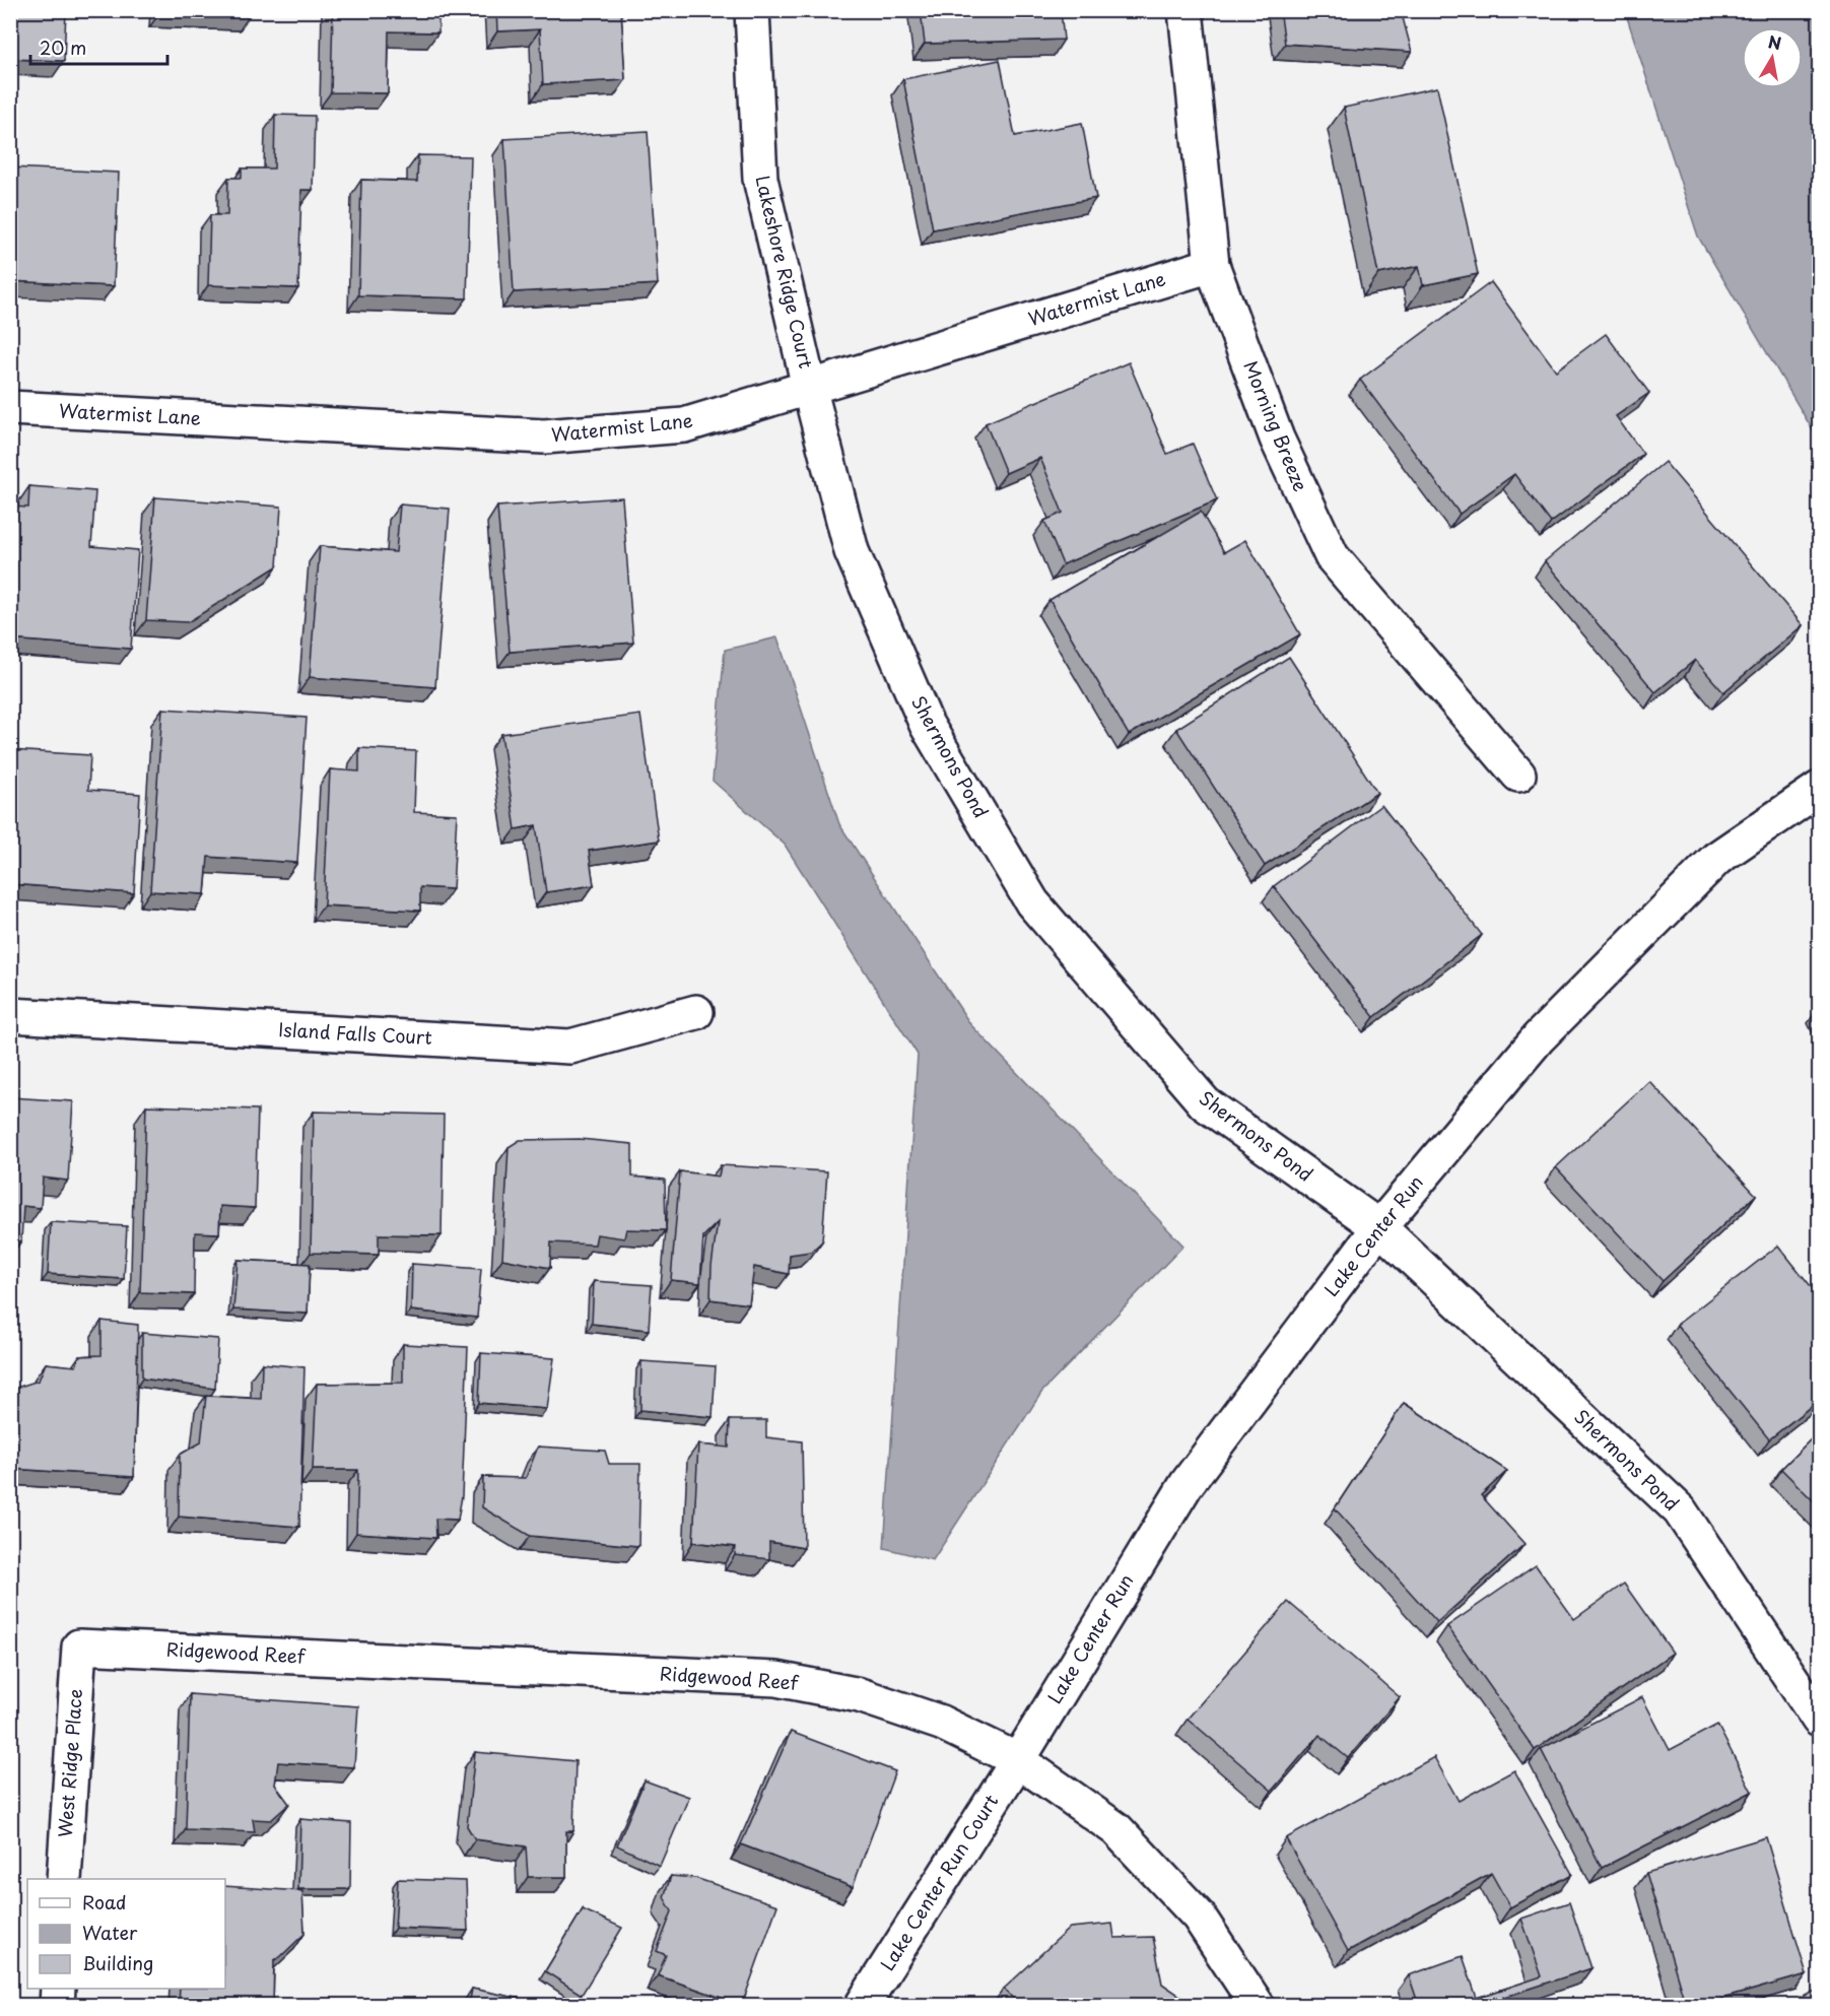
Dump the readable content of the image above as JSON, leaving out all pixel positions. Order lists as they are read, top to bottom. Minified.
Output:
{"streets":{"street":["Lakeshore Ridge Court","Watermist Lane","Morning Breeze","Shermons Pond","Island Falls Court","Lake Center Run","Ridgewood Reef","West Ridge Place","Lake Center Run Court"]},"crossings":[["Lakeshore Ridge Court","Watermist Lane"],["Lakeshore Ridge Court","Shermons Pond"],["Watermist Lane","Morning Breeze"],["Watermist Lane","Shermons Pond"],["Shermons Pond","Lake Center Run"],["Lake Center Run","Ridgewood Reef"],["Lake Center Run","Lake Center Run Court"],["Ridgewood Reef","West Ridge Place"],["Ridgewood Reef","Lake Center Run Court"]],"legend":["Road","Water","Building"],"scale_bar":"20 m","north":"top"}
